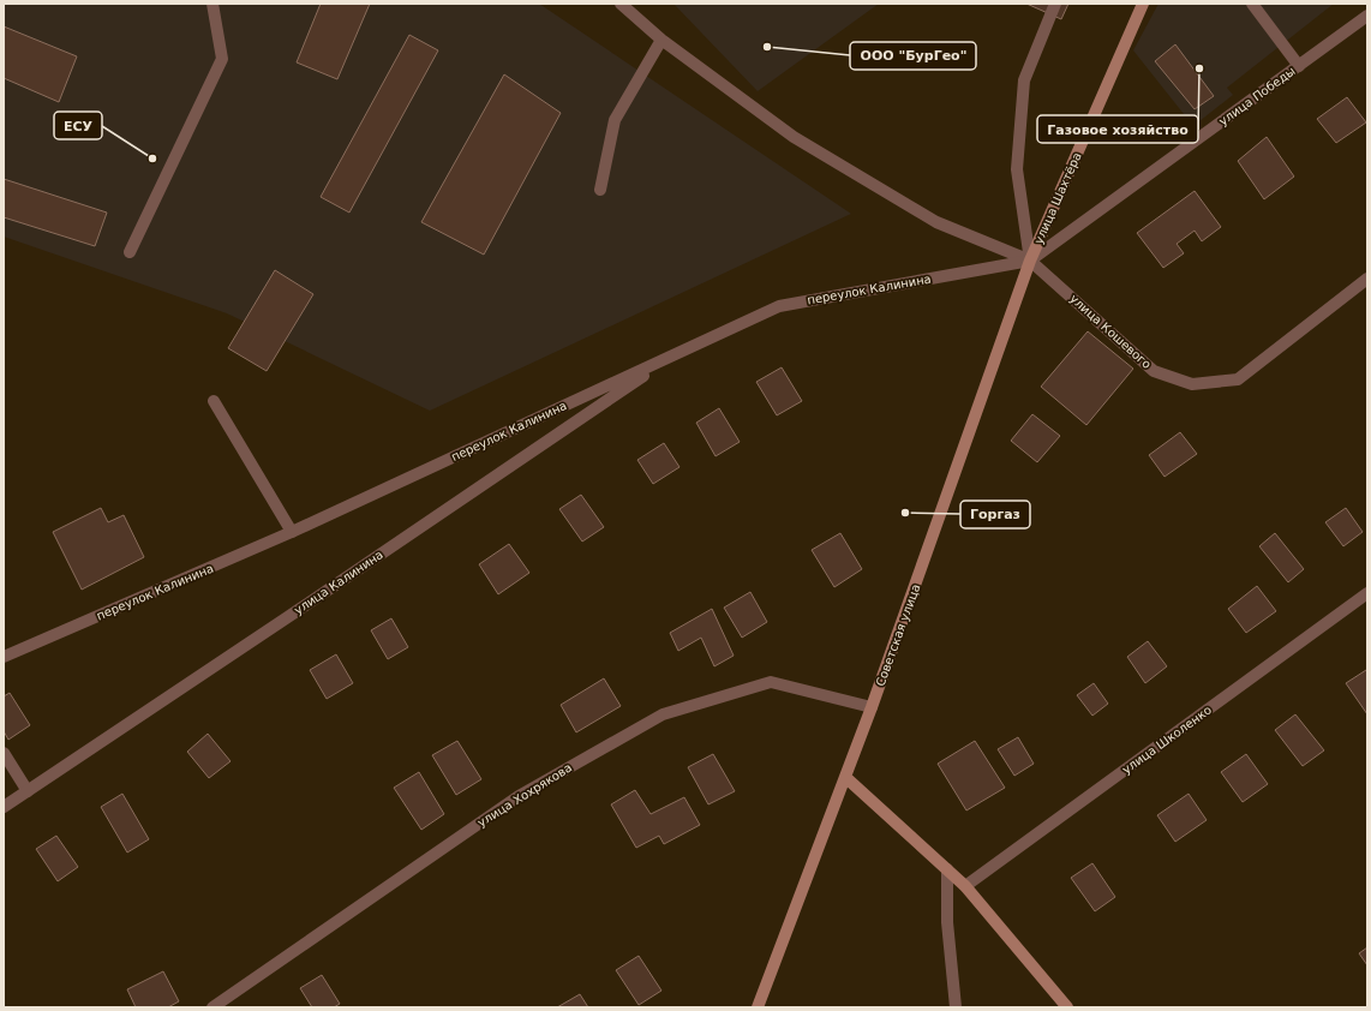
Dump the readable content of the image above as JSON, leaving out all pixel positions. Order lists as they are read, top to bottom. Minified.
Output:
{"streets":{"street":["улица Победы","улица Шахтёра","переулок Калинина","улица Кошевого","улица Калинина","Советская улица","улица Школенко","улица Хохрякова"]},"crossings":[["улица Победы","улица Шахтёра"],["улица Победы","переулок Калинина"],["улица Победы","улица Кошевого"],["улица Победы","Советская улица"],["улица Шахтёра","переулок Калинина"],["улица Шахтёра","улица Кошевого"],["улица Шахтёра","Советская улица"],["переулок Калинина","улица Кошевого"],["переулок Калинина","улица Калинина"],["переулок Калинина","Советская улица"],["улица Кошевого","Советская улица"],["Советская улица","улица Хохрякова"]],"places":["ООО \"БурГео\"","Газовое хозяйство","ЕСУ","Горгаз"]}
